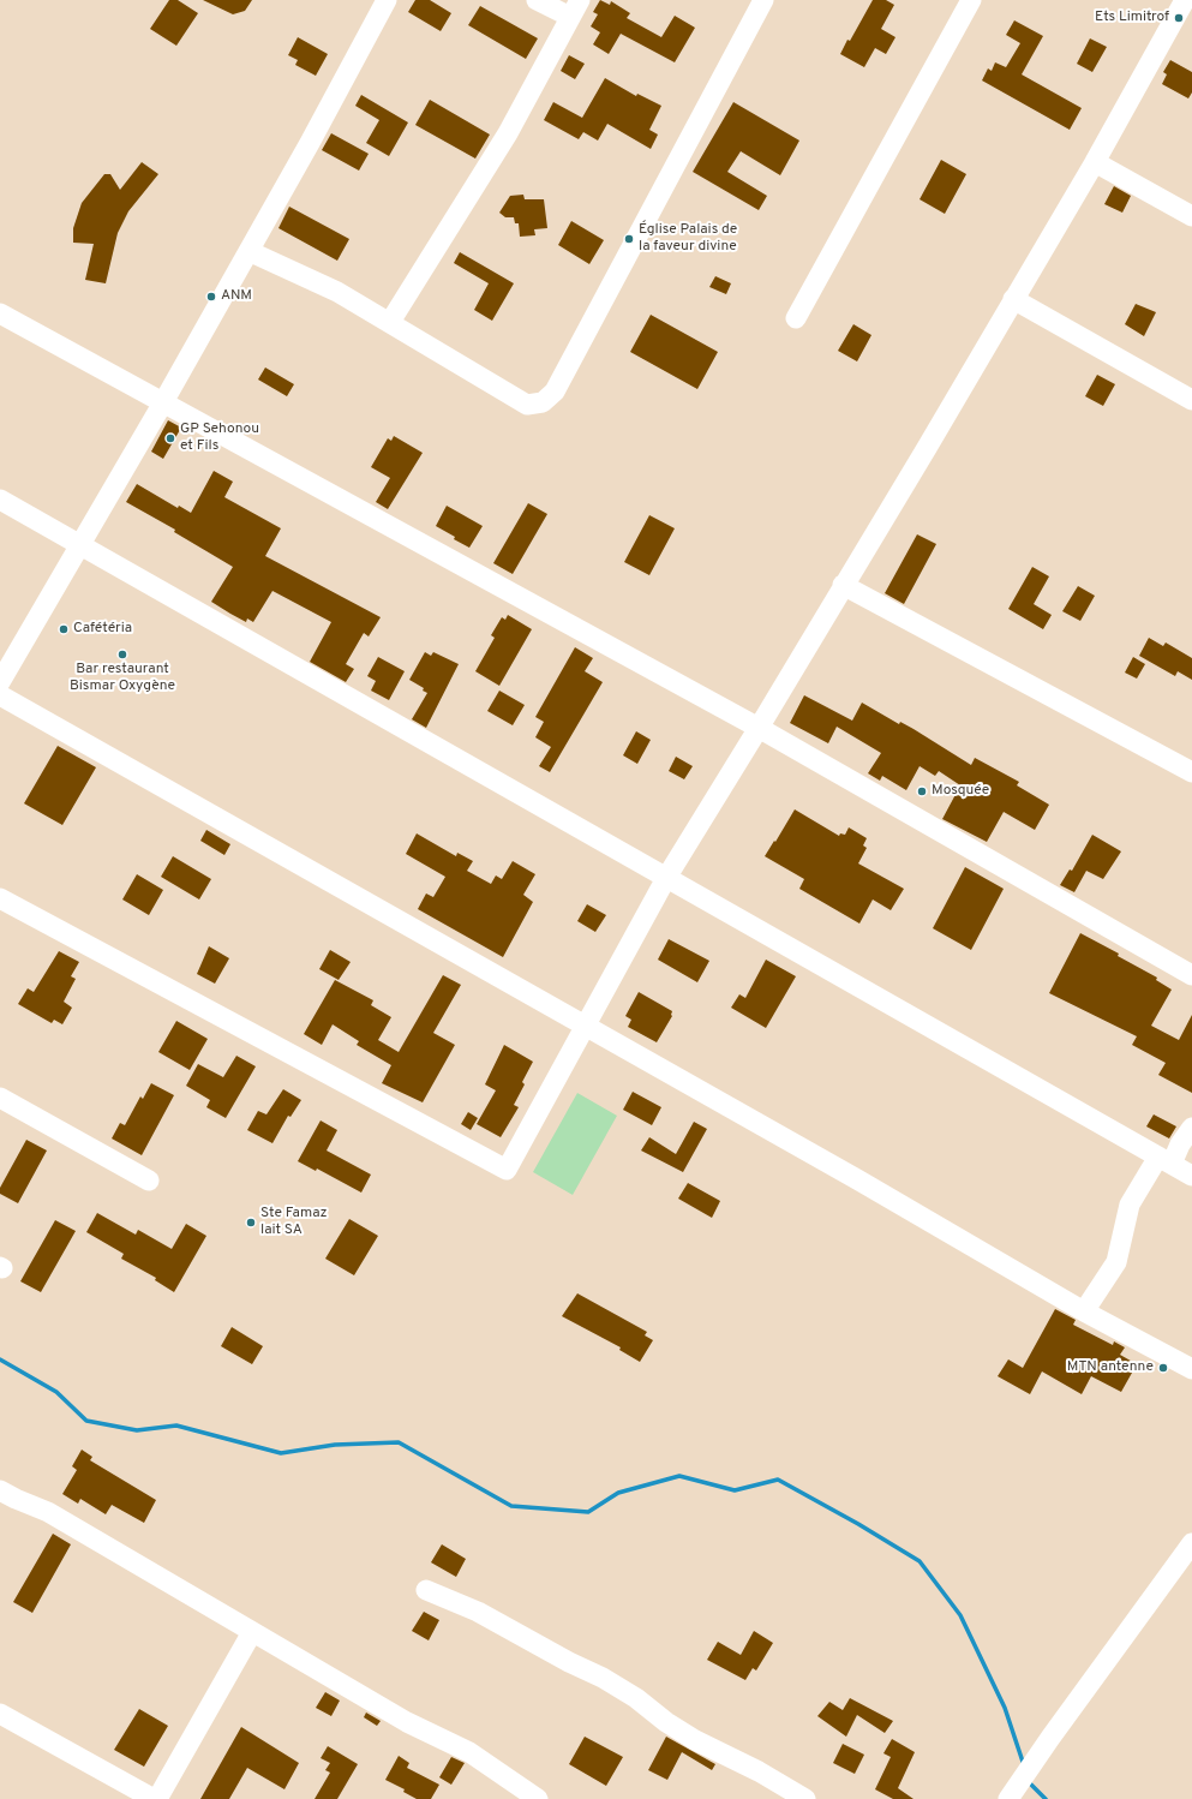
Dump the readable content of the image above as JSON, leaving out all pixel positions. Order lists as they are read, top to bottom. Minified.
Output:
{"places":["Ets Limitrof","Église Palais de la faveur divine","ANM","GP Sehonou et Fils","Cafétéria","Bar restaurant Bismar Oxygène","Mosquée","Ste Famaz lait SA","MTN antenne"]}
